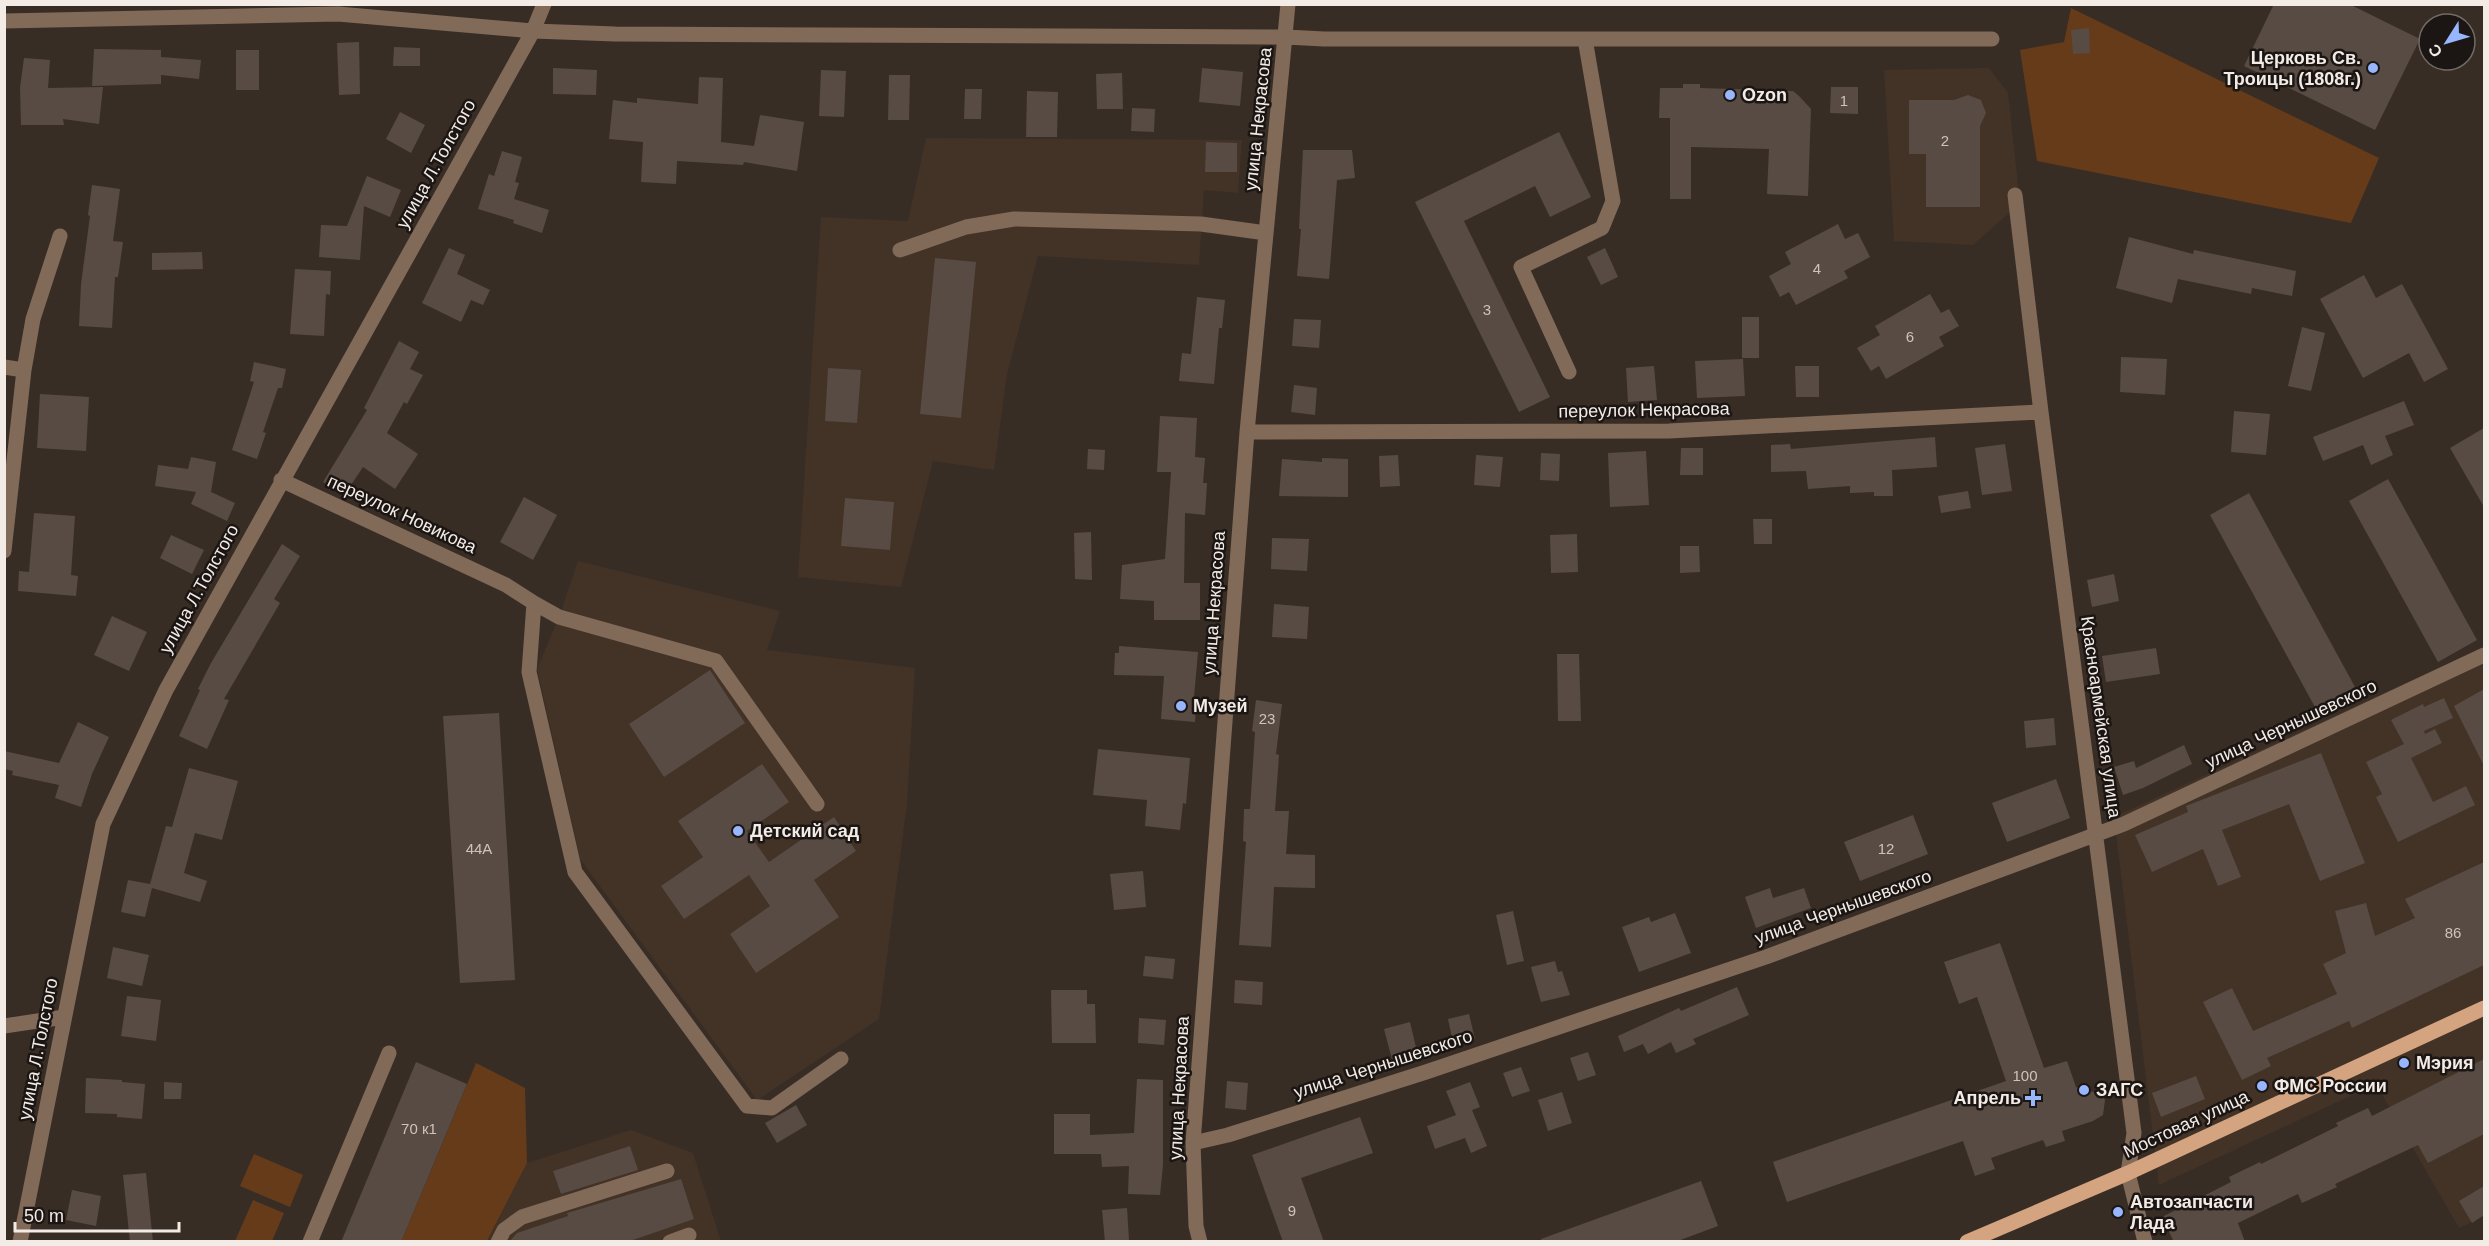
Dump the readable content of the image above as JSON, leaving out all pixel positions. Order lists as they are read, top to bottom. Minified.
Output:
{"streets":{"main road":["Мостовая улица"],"street":["улица Некрасова","улица Л.Толстого","переулок Некрасова","переулок Новикова","Красноармейская улица","улица Чернышевского"]},"crossings":[["улица Некрасова","переулок Некрасова"],["улица Некрасова","улица Чернышевского"],["улица Л.Толстого","переулок Новикова"],["переулок Некрасова","Красноармейская улица"],["Красноармейская улица","улица Чернышевского"],["Красноармейская улица","Мостовая улица"]],"places":{"other":["Церковь Св. Троицы (1808г.)","Ozon","Музей","Детский сад","Мэрия","ФМС России","ЗАГС","Автозапчасти Лада"],"health":["Апрель"]},"house_numbers":["1","2","4","3","6","23","44А","12","86","100","70 к1","9"],"scale_bar":"50 m","north":"bottom left"}
